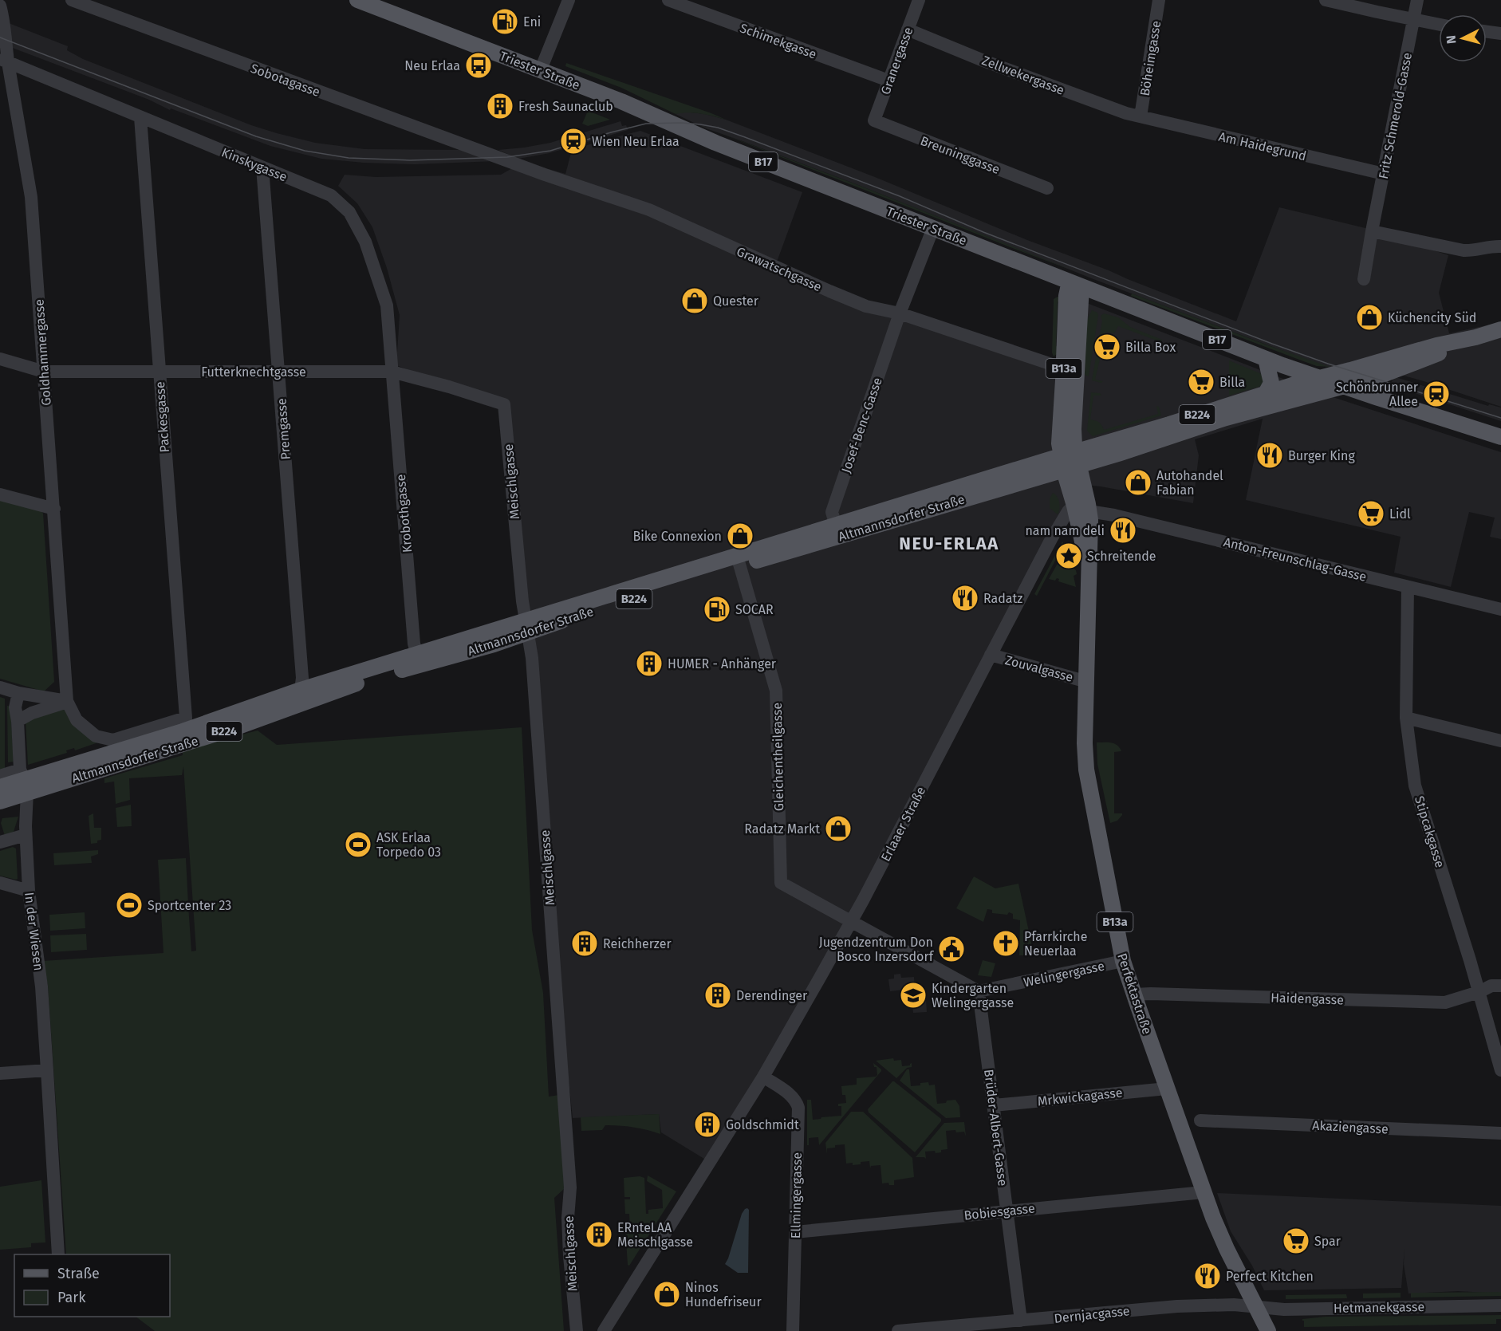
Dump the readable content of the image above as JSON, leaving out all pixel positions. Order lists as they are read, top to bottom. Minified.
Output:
{"streets":{"main road":["Triester Straße","B17","B13a","B224","Altmannsdorfer Straße","Perfektastraße"],"street":["Schimekgasse","Böheimgasse","Granergasse","Zellwekergasse","Sobotagasse","Fritz Schmerold-Gasse","Am Haidegrund","Breuninggasse","Kinskygasse","Grawatschgasse","Goldhammergasse","Futterknechtgasse","Packesgasse","Josef-Benc-Gasse","Premgasse","Meischlgasse","Krobothgasse","Anton-Freunschlag-Gasse","Zouvalgasse","Gleichentheilgasse","Erlaaer Straße","Stipcakgasse","In der Wiesen","Welingergasse","Haidengasse","Mrkwickagasse","Akaziengasse","Brüder-Albert-Gasse","Ellmingergasse","Bobiesgasse","Hetmanekgasse","Dernjacgasse"]},"crossings":[["Schimekgasse","Granergasse"],["Böheimgasse","Zellwekergasse"],["Böheimgasse","Am Haidegrund"],["Granergasse","Zellwekergasse"],["Granergasse","Breuninggasse"],["Triester Straße","B13a"],["Triester Straße","Josef-Benc-Gasse"],["Triester Straße","Altmannsdorfer Straße"],["Zellwekergasse","Am Haidegrund"],["Sobotagasse","Grawatschgasse"],["Fritz Schmerold-Gasse","Am Haidegrund"],["Kinskygasse","Goldhammergasse"],["Kinskygasse","Futterknechtgasse"],["Kinskygasse","Packesgasse"],["Kinskygasse","Premgasse"],["Kinskygasse","Krobothgasse"],["Grawatschgasse","B13a"],["Grawatschgasse","Josef-Benc-Gasse"],["Goldhammergasse","Futterknechtgasse"],["Goldhammergasse","Altmannsdorfer Straße"],["B13a","Altmannsdorfer Straße"],["B13a","Anton-Freunschlag-Gasse"],["B13a","Erlaaer Straße"],["B13a","Perfektastraße"],["Futterknechtgasse","Packesgasse"],["Futterknechtgasse","Premgasse"],["Futterknechtgasse","Meischlgasse"],["Futterknechtgasse","Krobothgasse"],["Packesgasse","Altmannsdorfer Straße"],["Josef-Benc-Gasse","Altmannsdorfer Straße"],["Premgasse","Altmannsdorfer Straße"],["Meischlgasse","Altmannsdorfer Straße"],["Krobothgasse","Altmannsdorfer Straße"],["Altmannsdorfer Straße","Gleichentheilgasse"],["Altmannsdorfer Straße","In der Wiesen"],["Anton-Freunschlag-Gasse","Erlaaer Straße"],["Anton-Freunschlag-Gasse","Stipcakgasse"],["Anton-Freunschlag-Gasse","Perfektastraße"],["Zouvalgasse","Erlaaer Straße"],["Zouvalgasse","Perfektastraße"],["Gleichentheilgasse","Erlaaer Straße"],["Erlaaer Straße","Perfektastraße"],["Erlaaer Straße","Ellmingergasse"],["Stipcakgasse","Haidengasse"],["Welingergasse","Perfektastraße"],["Welingergasse","Brüder-Albert-Gasse"],["Perfektastraße","Haidengasse"],["Perfektastraße","Mrkwickagasse"],["Perfektastraße","Bobiesgasse"],["Perfektastraße","Hetmanekgasse"],["Perfektastraße","Dernjacgasse"],["Mrkwickagasse","Brüder-Albert-Gasse"],["Brüder-Albert-Gasse","Bobiesgasse"],["Brüder-Albert-Gasse","Dernjacgasse"],["Ellmingergasse","Bobiesgasse"],["Hetmanekgasse","Dernjacgasse"]],"districts":["NEU-ERLAA"],"places":{"fuel station":["Eni","SOCAR"],"bus stop":["Neu Erlaa"],"building":["Fresh Saunaclub","HUMER - Anhänger","Reichherzer","Derendinger","Goldschmidt","ERnteLAA Meischlgasse"],"station":["Wien Neu Erlaa","Schönbrunner Allee"],"shop":["Quester","Küchencity Süd","Autohandel Fabian","Bike Connexion","Radatz Markt","Ninos Hundefriseur"],"supermarket":["Billa Box","Billa","Lidl","Spar"],"restaurant":["Burger King","nam nam deli","Radatz","Perfect Kitchen"],"place":["Schreitende"],"sports":["ASK Erlaa Torpedo 03","Sportcenter 23"],"church":["Pfarrkirche Neuerlaa"],"public building":["Jugendzentrum Don Bosco Inzersdorf"],"school or university":["Kindergarten Welingergasse"]},"legend":["Straße","Park"],"north":"left"}
